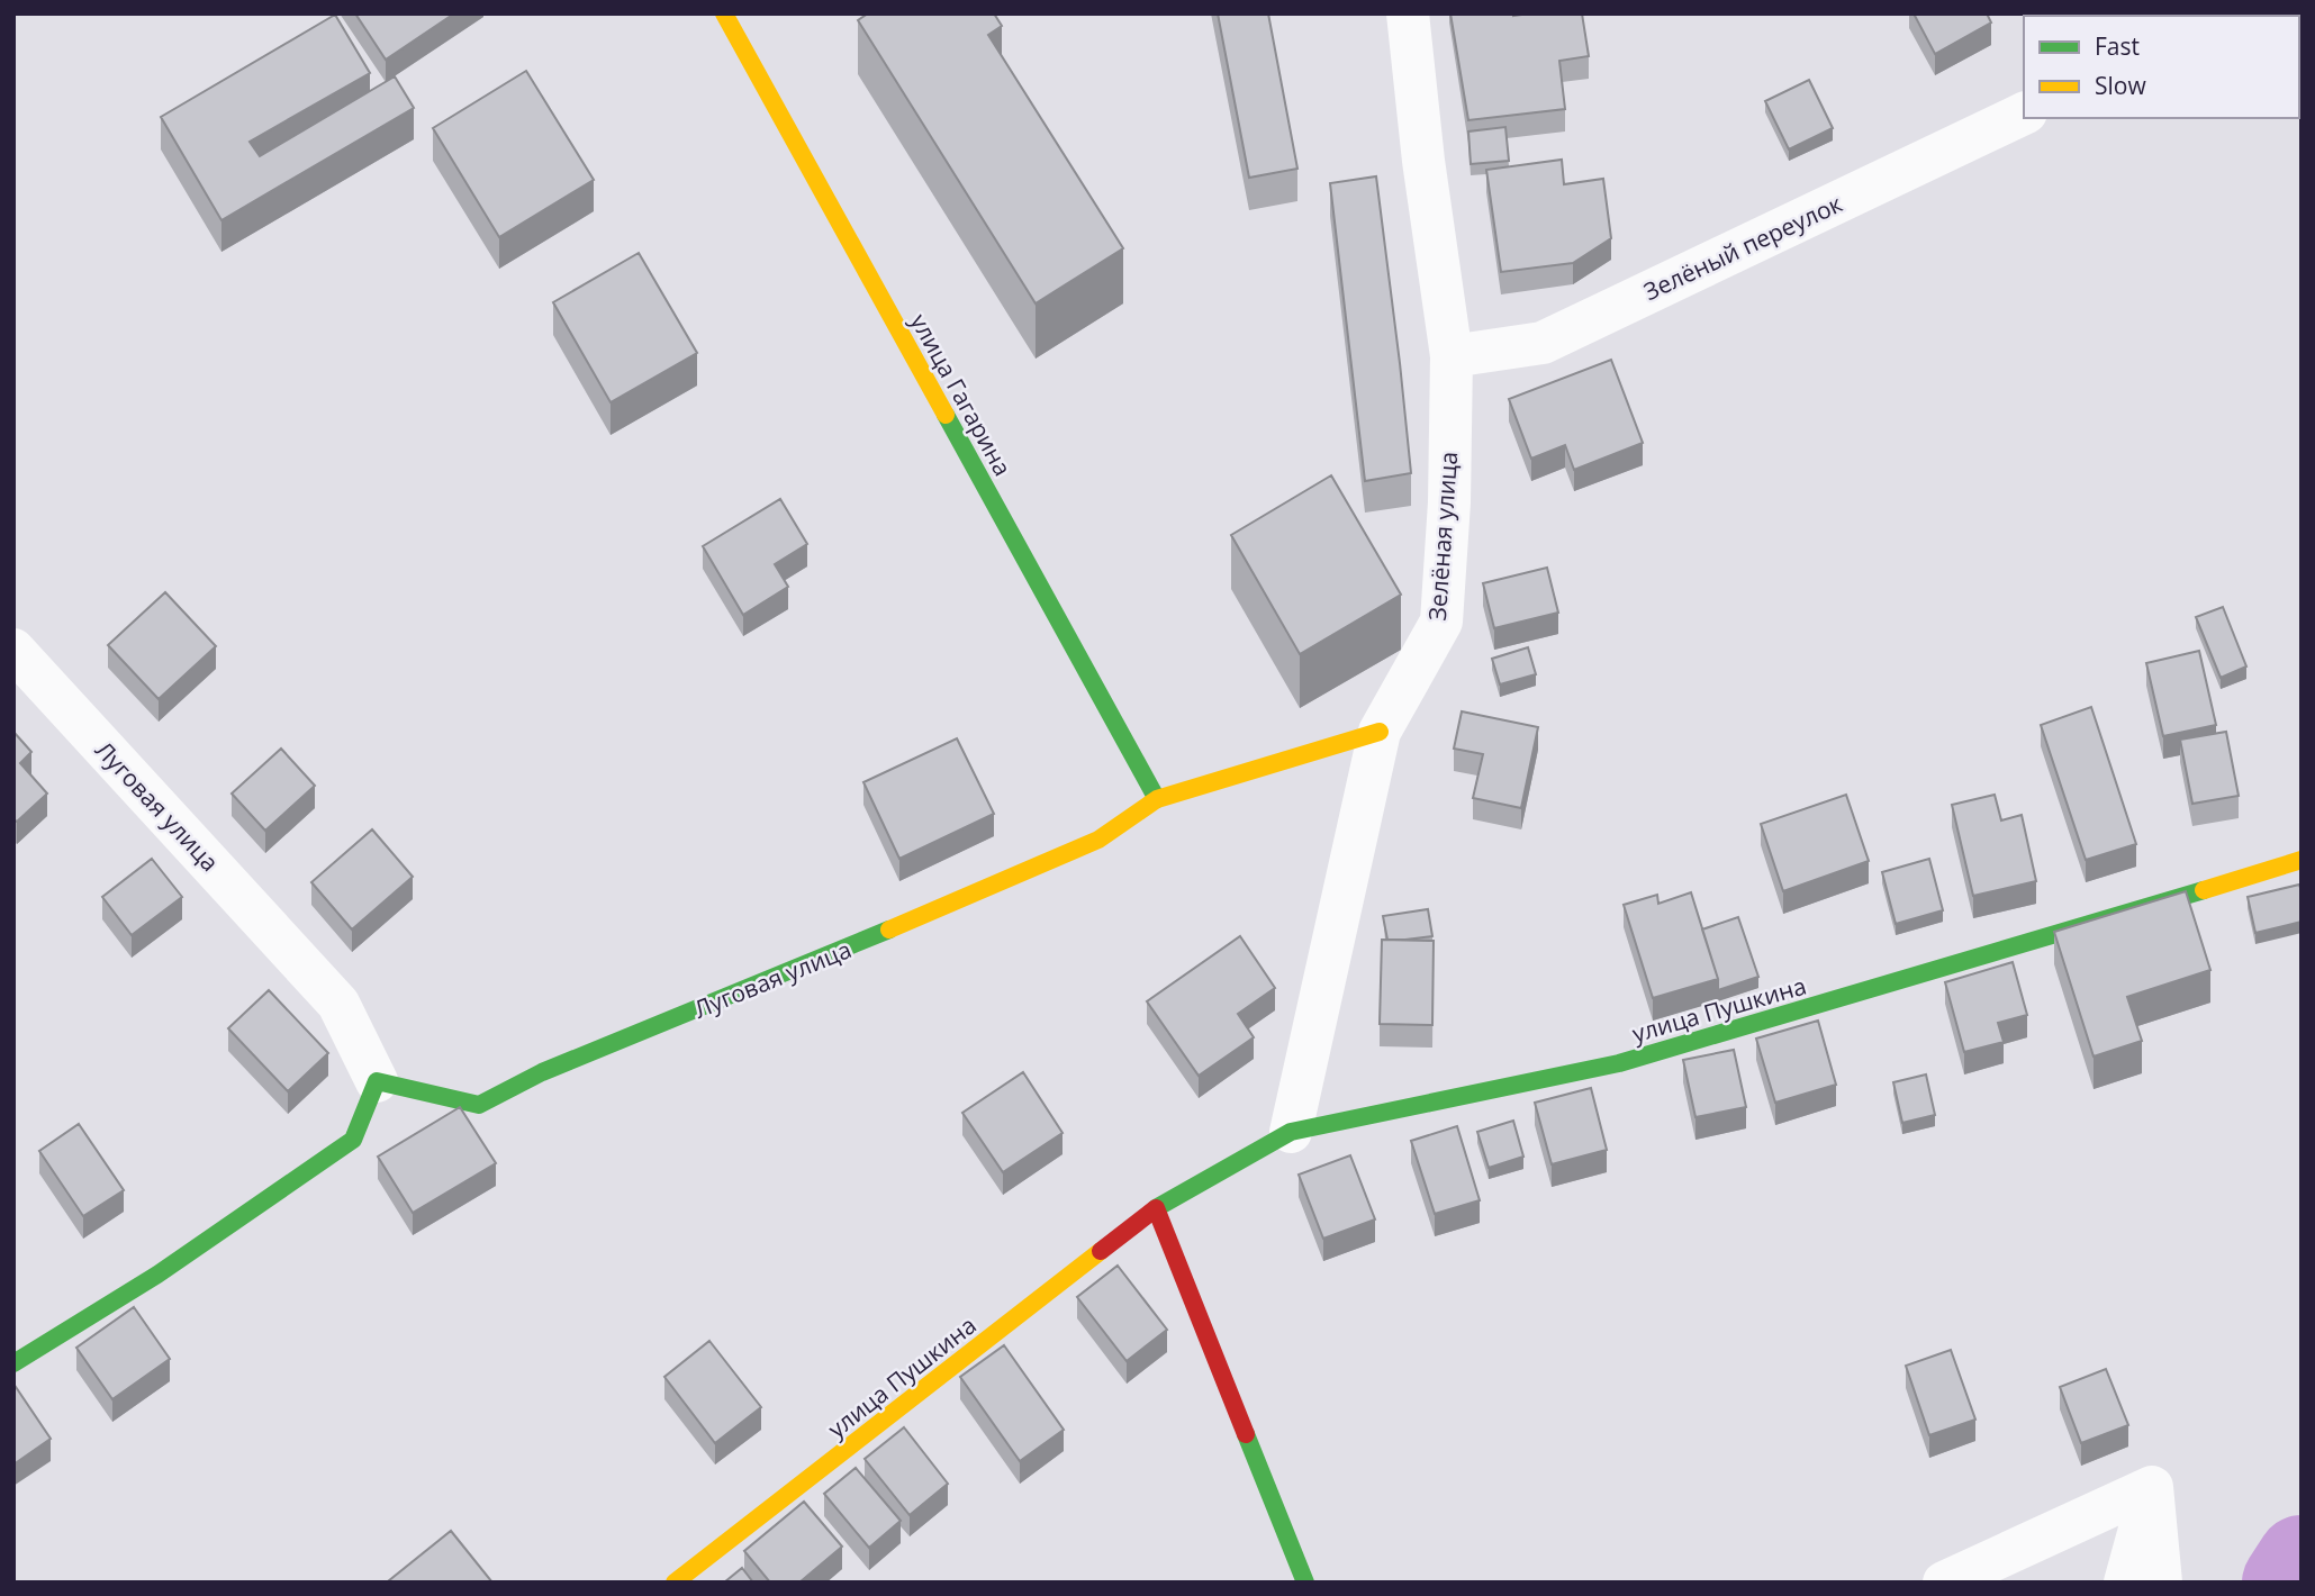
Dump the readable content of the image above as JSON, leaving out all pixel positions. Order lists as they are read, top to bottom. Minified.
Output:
{"streets":{"street":["Зелёный переулок","улица Гагарина","Зелёная улица","Луговая улица","улица Пушкина"]},"crossings":[["Зелёный переулок","Зелёная улица"],["улица Гагарина","Луговая улица"],["Зелёная улица","Луговая улица"],["Зелёная улица","улица Пушкина"]],"legend":["Fast","Slow"]}
